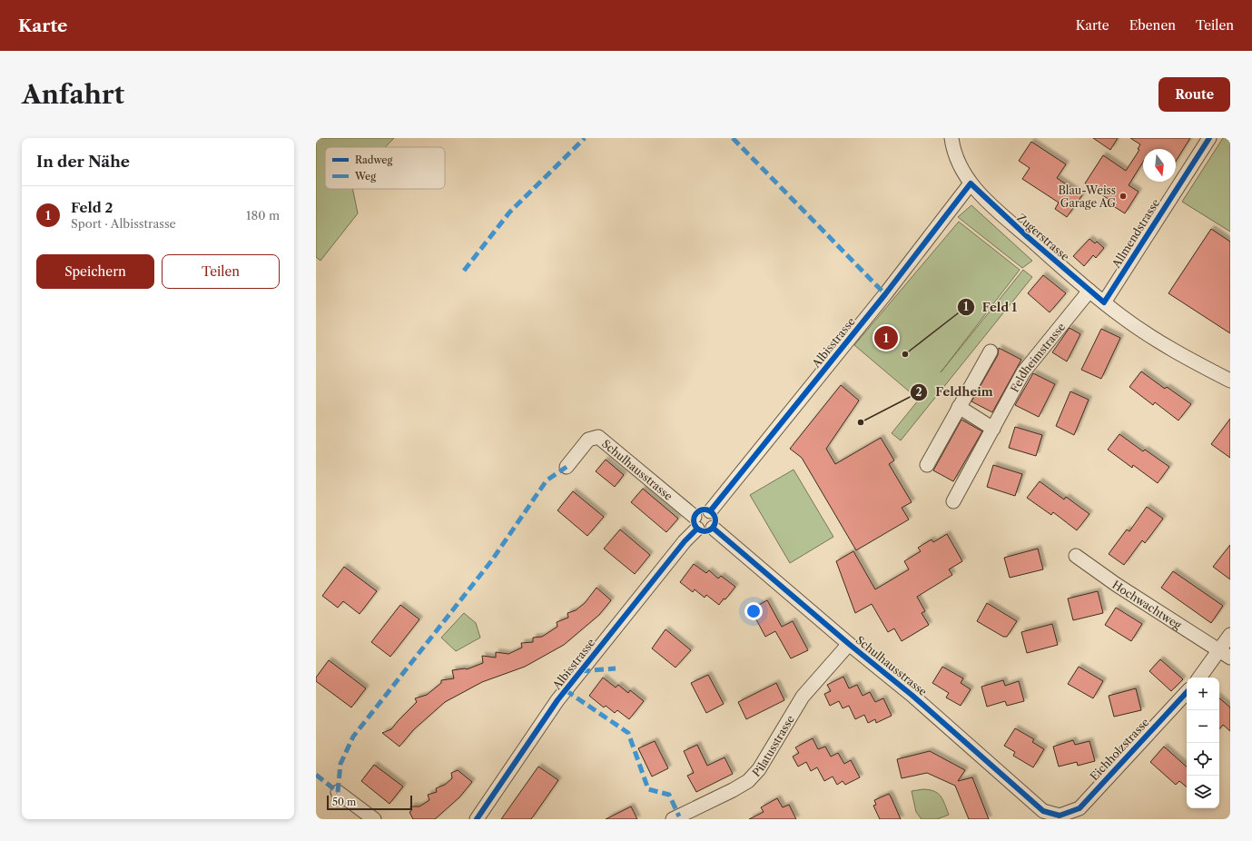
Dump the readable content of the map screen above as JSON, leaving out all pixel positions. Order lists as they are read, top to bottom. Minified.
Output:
{"streets":{"street":["Allmendstrasse","Zugerstrasse","Albisstrasse","Feldheimstrasse","Schulhausstrasse","Hochwachtweg","Pilatusstrasse","Eichholzstrasse"]},"crossings":[["Allmendstrasse","Zugerstrasse"],["Zugerstrasse","Albisstrasse"],["Zugerstrasse","Feldheimstrasse"],["Albisstrasse","Schulhausstrasse"],["Schulhausstrasse","Pilatusstrasse"],["Schulhausstrasse","Eichholzstrasse"]],"places":["Blau-Weiss Garage AG","Feld 1","Feldheim"],"legend":["Radweg","Weg"],"scale_bar":"50 m","north":"bottom","page":{"header":"Karte","nav":["Karte","Ebenen","Teilen"],"buttons":["Route",["Speichern","Teilen"]],"title":"Anfahrt","heading":"In der Nähe","list":[{"mark":"1","name":"Feld 2","note":"Sport · Albisstrasse","value":"180 m"}],"pins":"1","map_buttons":["+","−"],"scale":"50 m"}}
